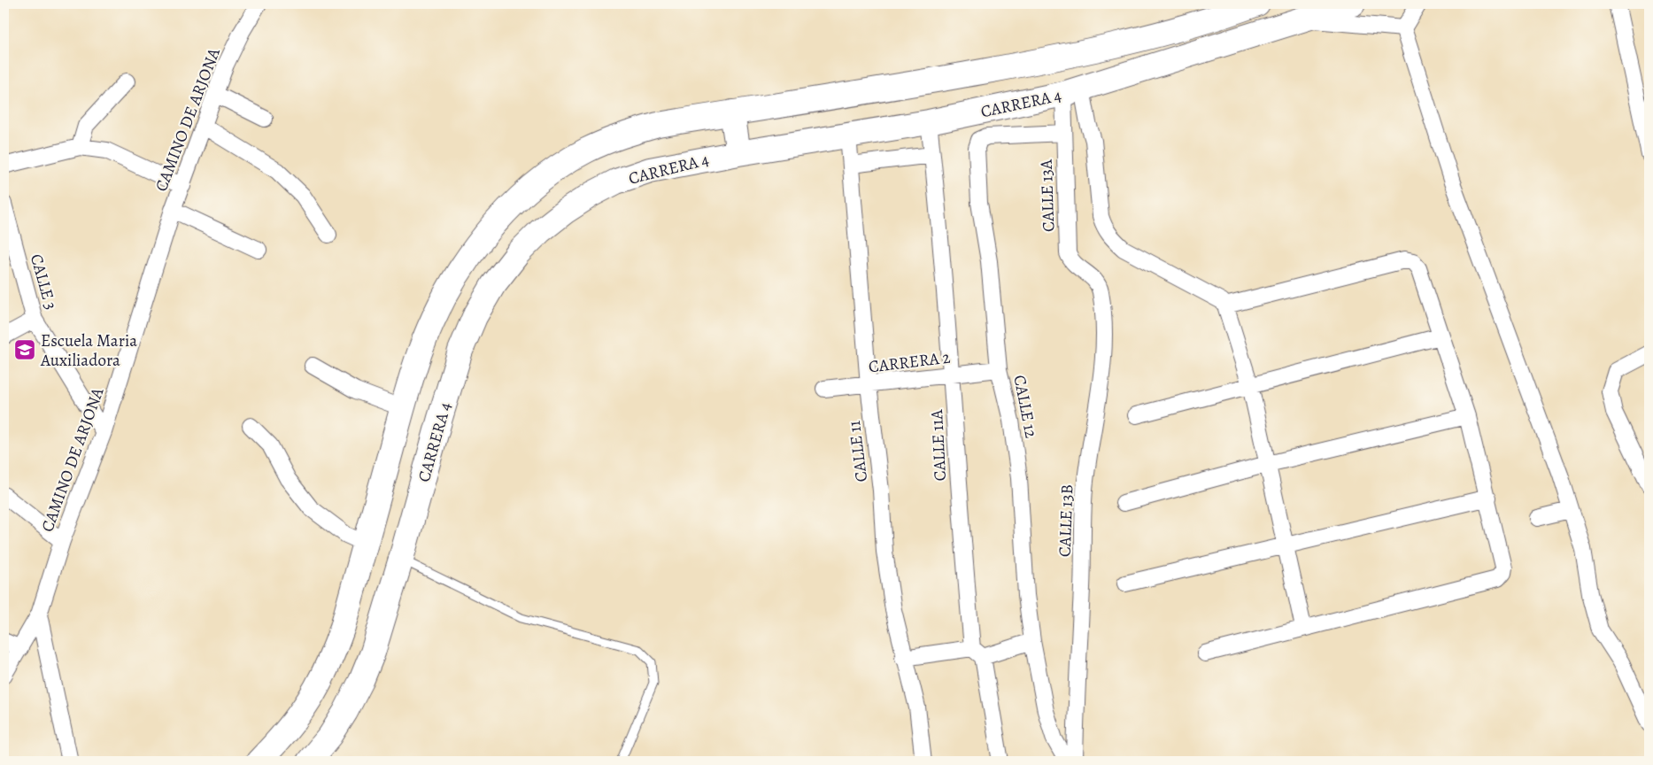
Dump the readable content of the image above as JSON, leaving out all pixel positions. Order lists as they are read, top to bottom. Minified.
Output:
{"streets":{"highway":["CARRERA 4"],"street":["CAMINO DE ARJONA","CALLE 13A","CALLE 3","CARRERA 2","CALLE 12","CALLE 11A","CALLE 11","CALLE 13B"]},"crossings":[["CARRERA 4","CALLE 13A"],["CARRERA 4","CALLE 11A"],["CARRERA 4","CALLE 11"],["CAMINO DE ARJONA","CALLE 3"],["CALLE 13A","CALLE 12"],["CALLE 13A","CALLE 13B"],["CARRERA 2","CALLE 12"],["CARRERA 2","CALLE 11A"],["CARRERA 2","CALLE 11"]],"places":{"school or university":["Escuela Maria Auxiliadora"]}}
